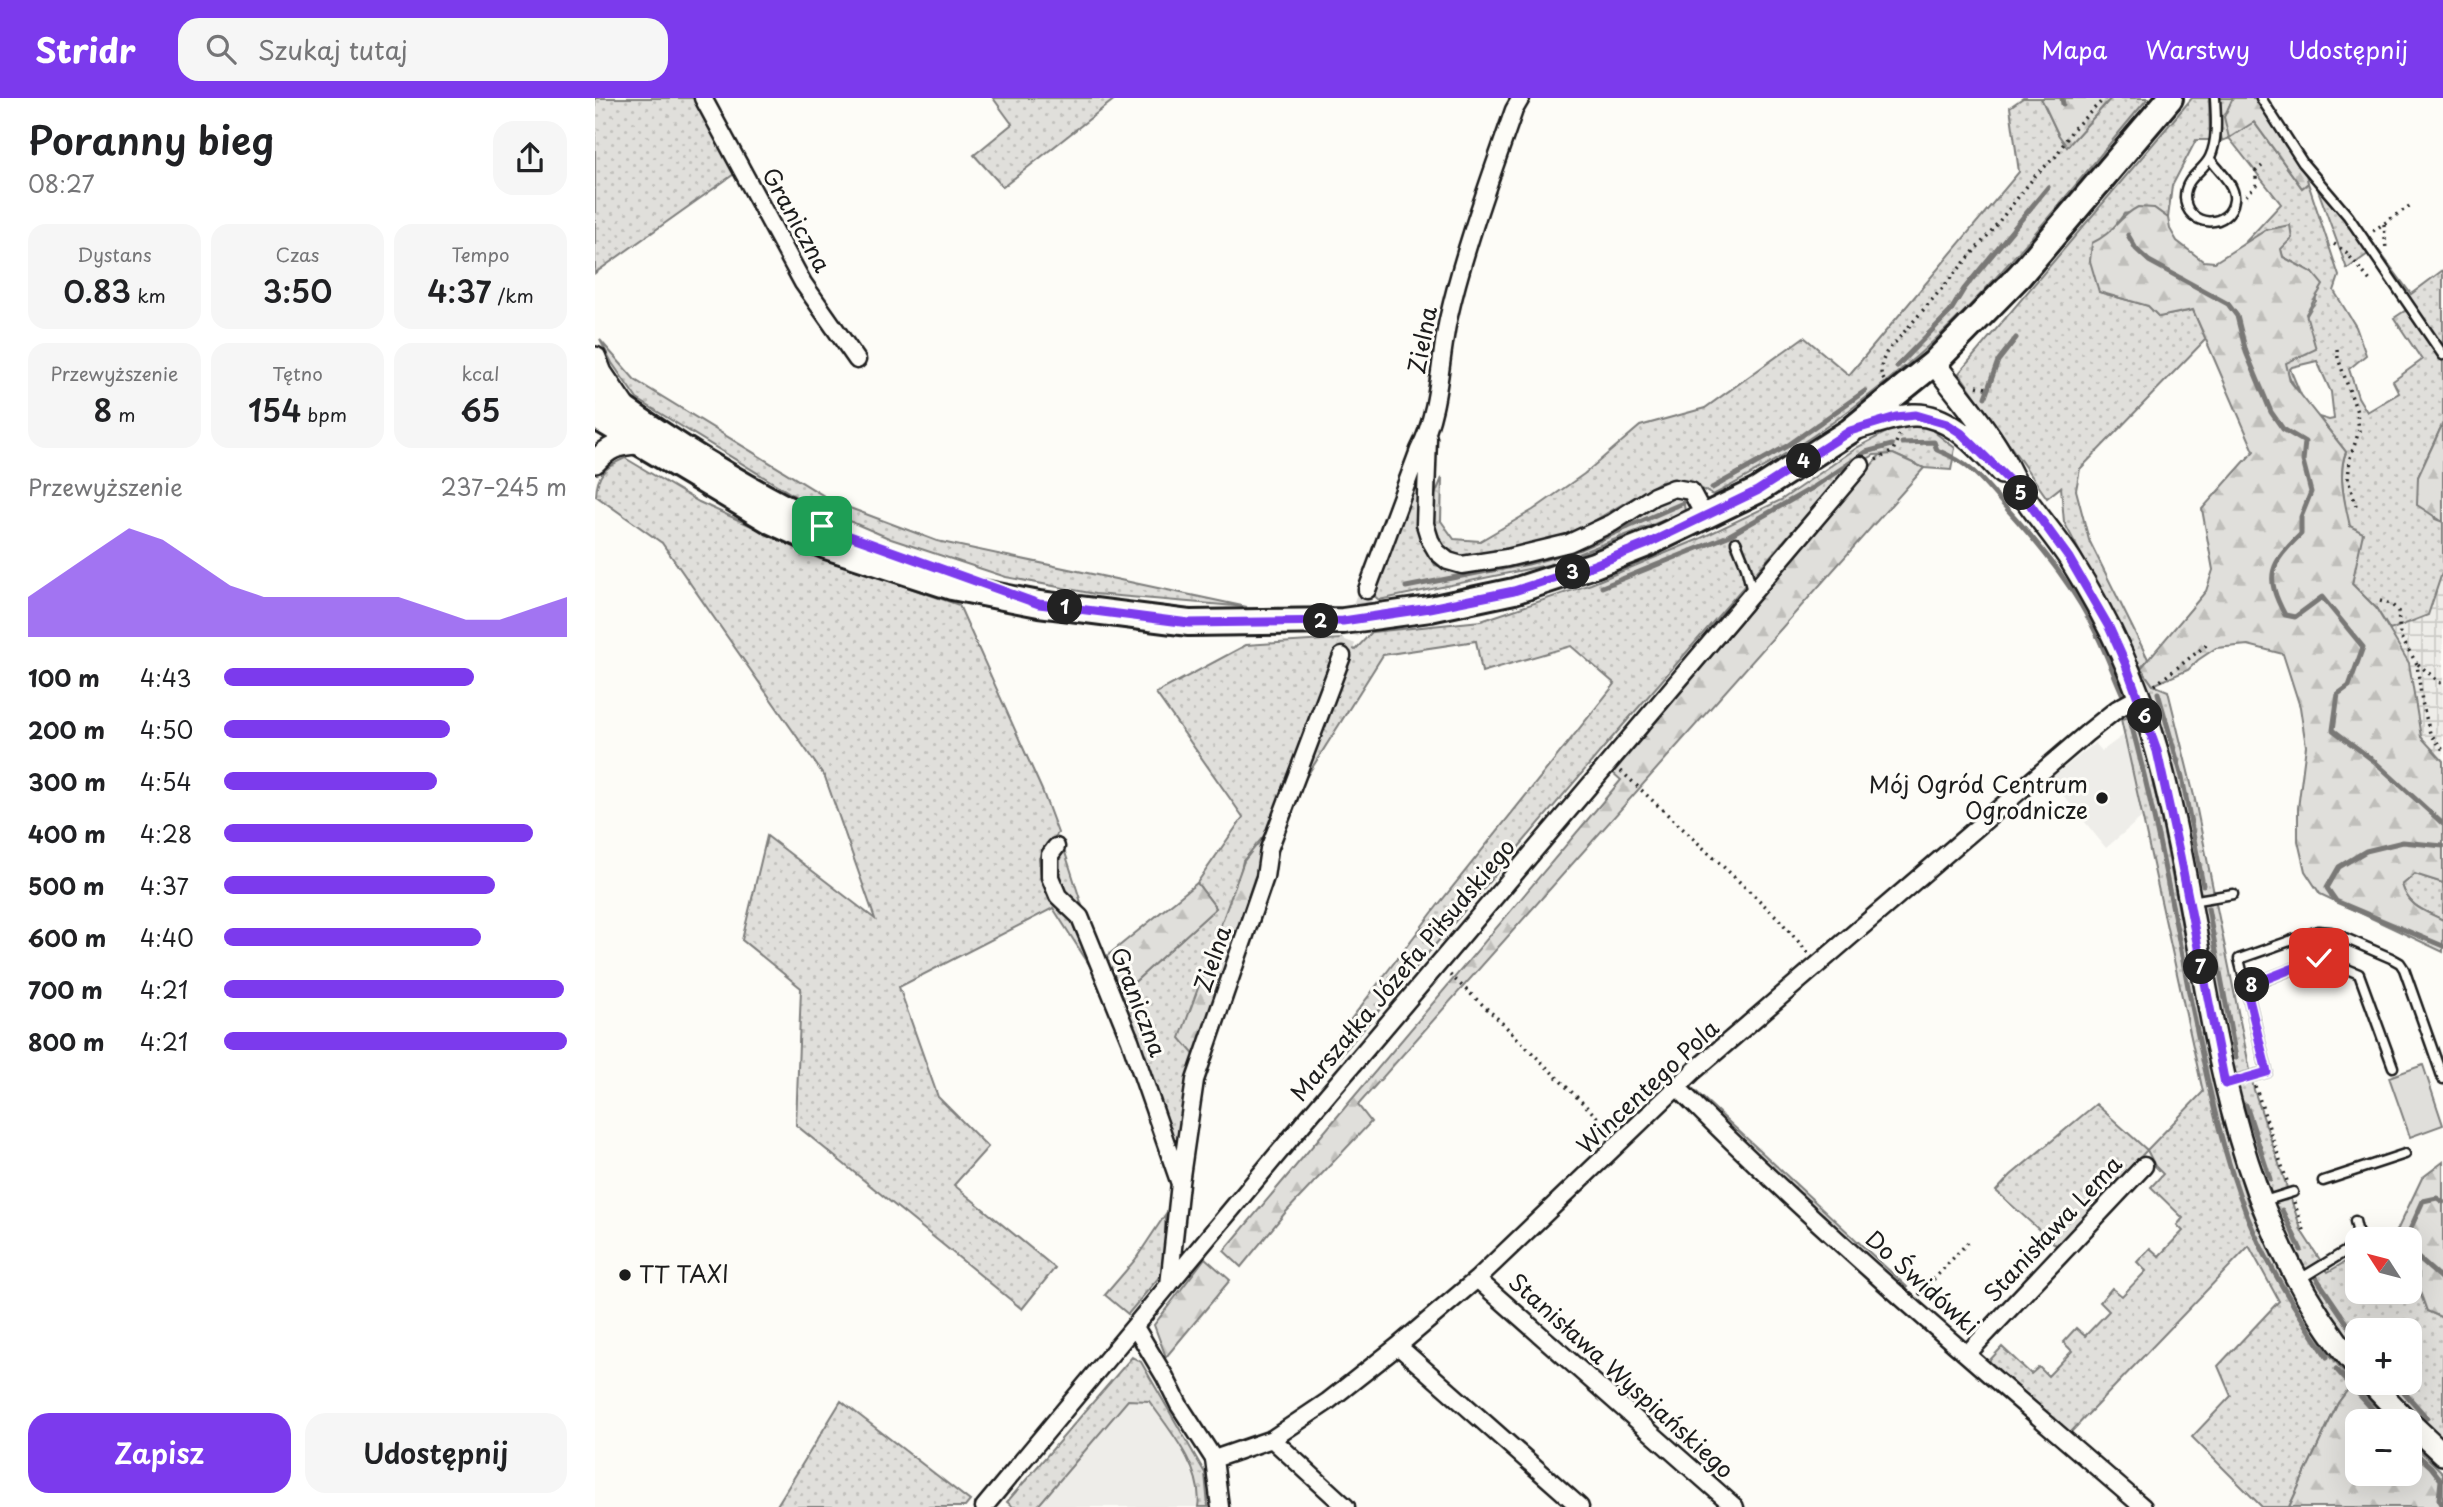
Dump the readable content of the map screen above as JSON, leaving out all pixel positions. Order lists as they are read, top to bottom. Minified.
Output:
{"streets":{"street":["Graniczna","Zielna","Marszałka Józefa Piłsudskiego","Wincentego Pola","Stanisława Lema","Do Świdówki","Stanisława Wyspiańskiego"]},"crossings":[["Graniczna","Zielna"],["Zielna","Marszałka Józefa Piłsudskiego"],["Wincentego Pola","Do Świdówki"],["Wincentego Pola","Stanisława Wyspiańskiego"],["Stanisława Lema","Do Świdówki"]],"places":["Mój Ogród Centrum Ogrodnicze","TT TAXI"],"north":"top left","page":{"header":"Stridr","search":"Szukaj tutaj","nav":["Mapa","Warstwy","Udostępnij"],"heading":["Poranny bieg","08:27"],"stats":[["Dystans","0.83 km"],["Czas","3:50"],["Tempo","4:37 /km"],["Przewyższenie","8 m"],["Tętno","154 bpm"],["kcal","65"]],"pins":["4","5","3","1","2","6","7","8"],"chart":["Przewyższenie","237–245 m"],"list":[{"name":"100 m","note":"4:43"},{"name":"200 m","note":"4:50"},{"name":"300 m","note":"4:54"},{"name":"400 m","note":"4:28"},{"name":"500 m","note":"4:37"},{"name":"600 m","note":"4:40"},{"name":"700 m","note":"4:21"},{"name":"800 m","note":"4:21"}],"map_buttons":["+","−"],"buttons":["Zapisz","Udostępnij"]}}
